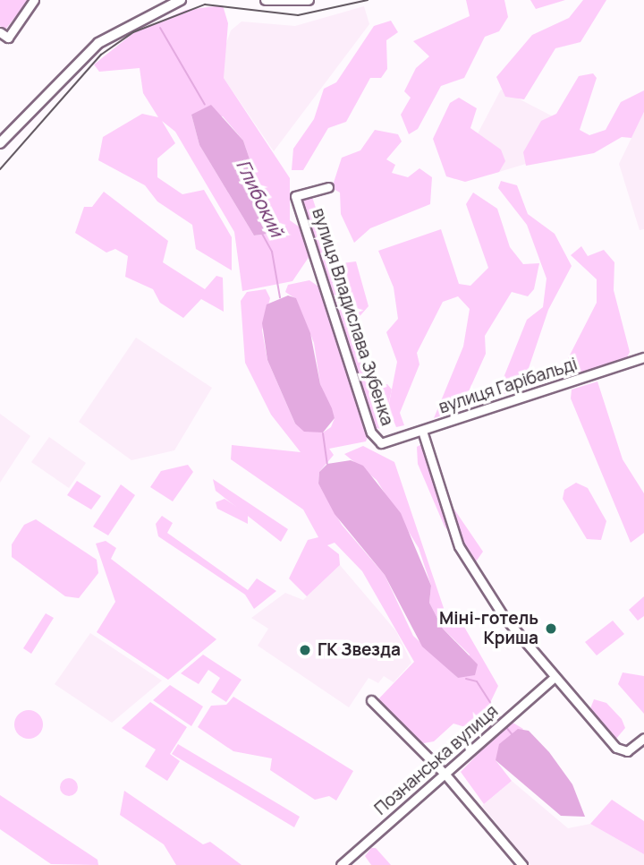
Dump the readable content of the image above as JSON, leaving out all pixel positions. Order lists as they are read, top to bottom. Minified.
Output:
{"streets":{"street":["вулиця Владислава Зубенка","вулиця Гарібальді","Познанська вулиця"]},"crossings":[["вулиця Владислава Зубенка","вулиця Гарібальді"]],"water":["Глибокий"],"places":["Міні-готель Криша","ГК Звезда"]}
